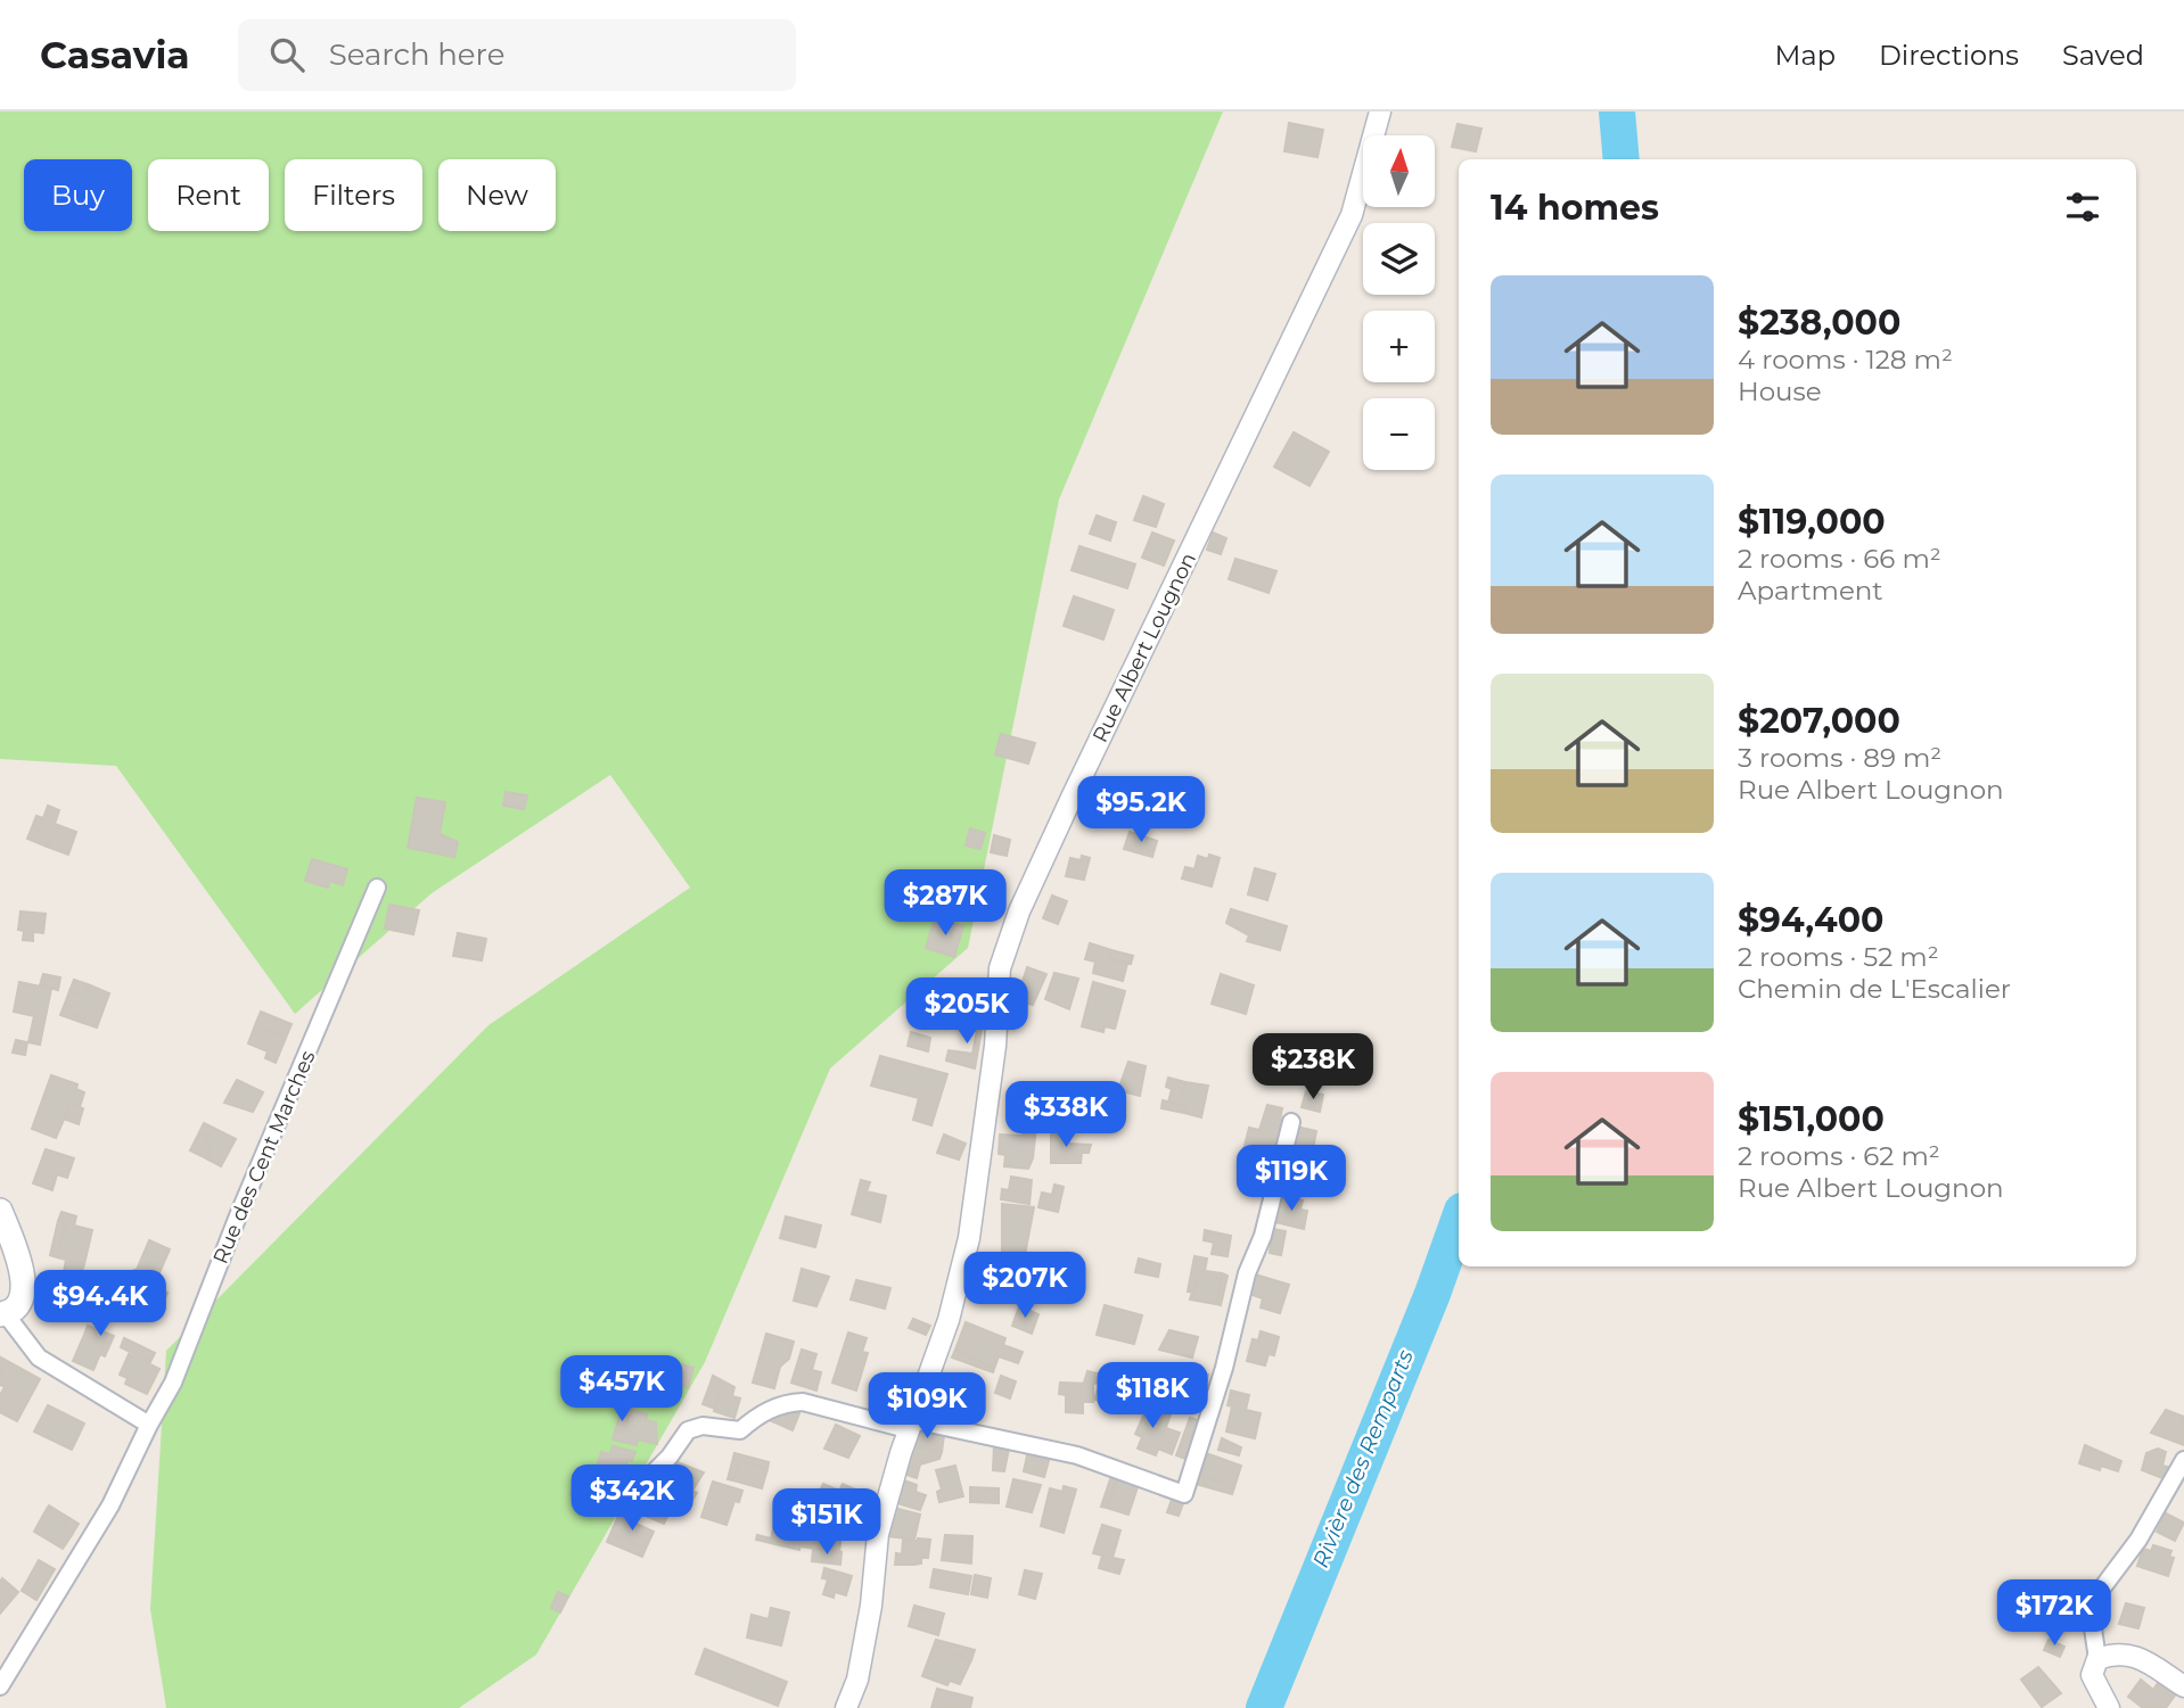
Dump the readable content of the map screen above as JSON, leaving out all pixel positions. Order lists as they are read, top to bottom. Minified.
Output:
{"streets":{"street":["Rue Albert Lougnon","Rue des Cent Marches"]},"water":["Rivière des Remparts"],"north":"top","page":{"header":"Casavia","search":"Search here","nav":["Map","Directions","Saved"],"map_buttons":["+","−"],"chip":["Buy","Rent","Filters","New"],"heading":"14 homes","list":[{"name":"$238,000","note":"4 rooms · 128 m² · House"},{"name":"$119,000","note":"2 rooms · 66 m² · Apartment"},{"name":"$207,000","note":"3 rooms · 89 m² · Rue Albert Lougnon"},{"name":"$94,400","note":"2 rooms · 52 m² · Chemin de L'Escalier"},{"name":"$151,000","note":"2 rooms · 62 m² · Rue Albert Lougnon"}],"price":["$95.2K","$287K","$205K","$238K","$338K","$119K","$207K","$94.4K","$457K","$118K","$109K","$342K","$151K","$172K"]}}
